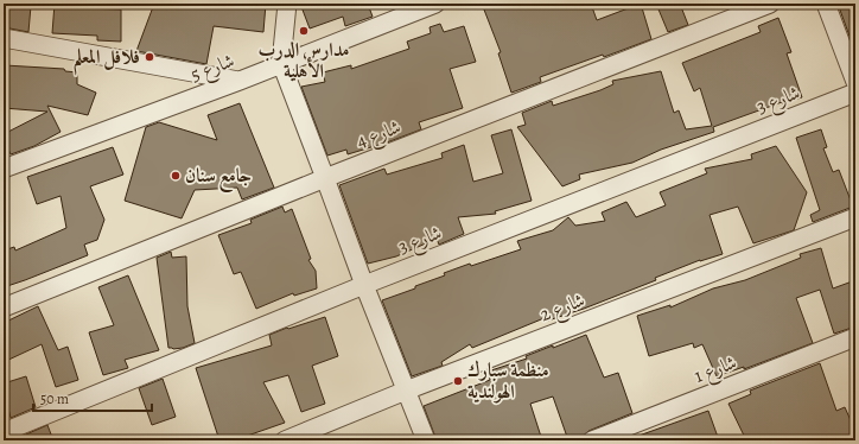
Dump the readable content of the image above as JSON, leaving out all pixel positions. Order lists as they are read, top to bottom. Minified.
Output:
{"streets":{"street":["شارع 5","شارع 3","شارع 4","شارع 2","شارع 1"]},"places":["مدارس الدرب الأهلية","فلافل المعلم","جامع سنان","منظمة سبارك الهولندية"],"scale_bar":"50 m"}
